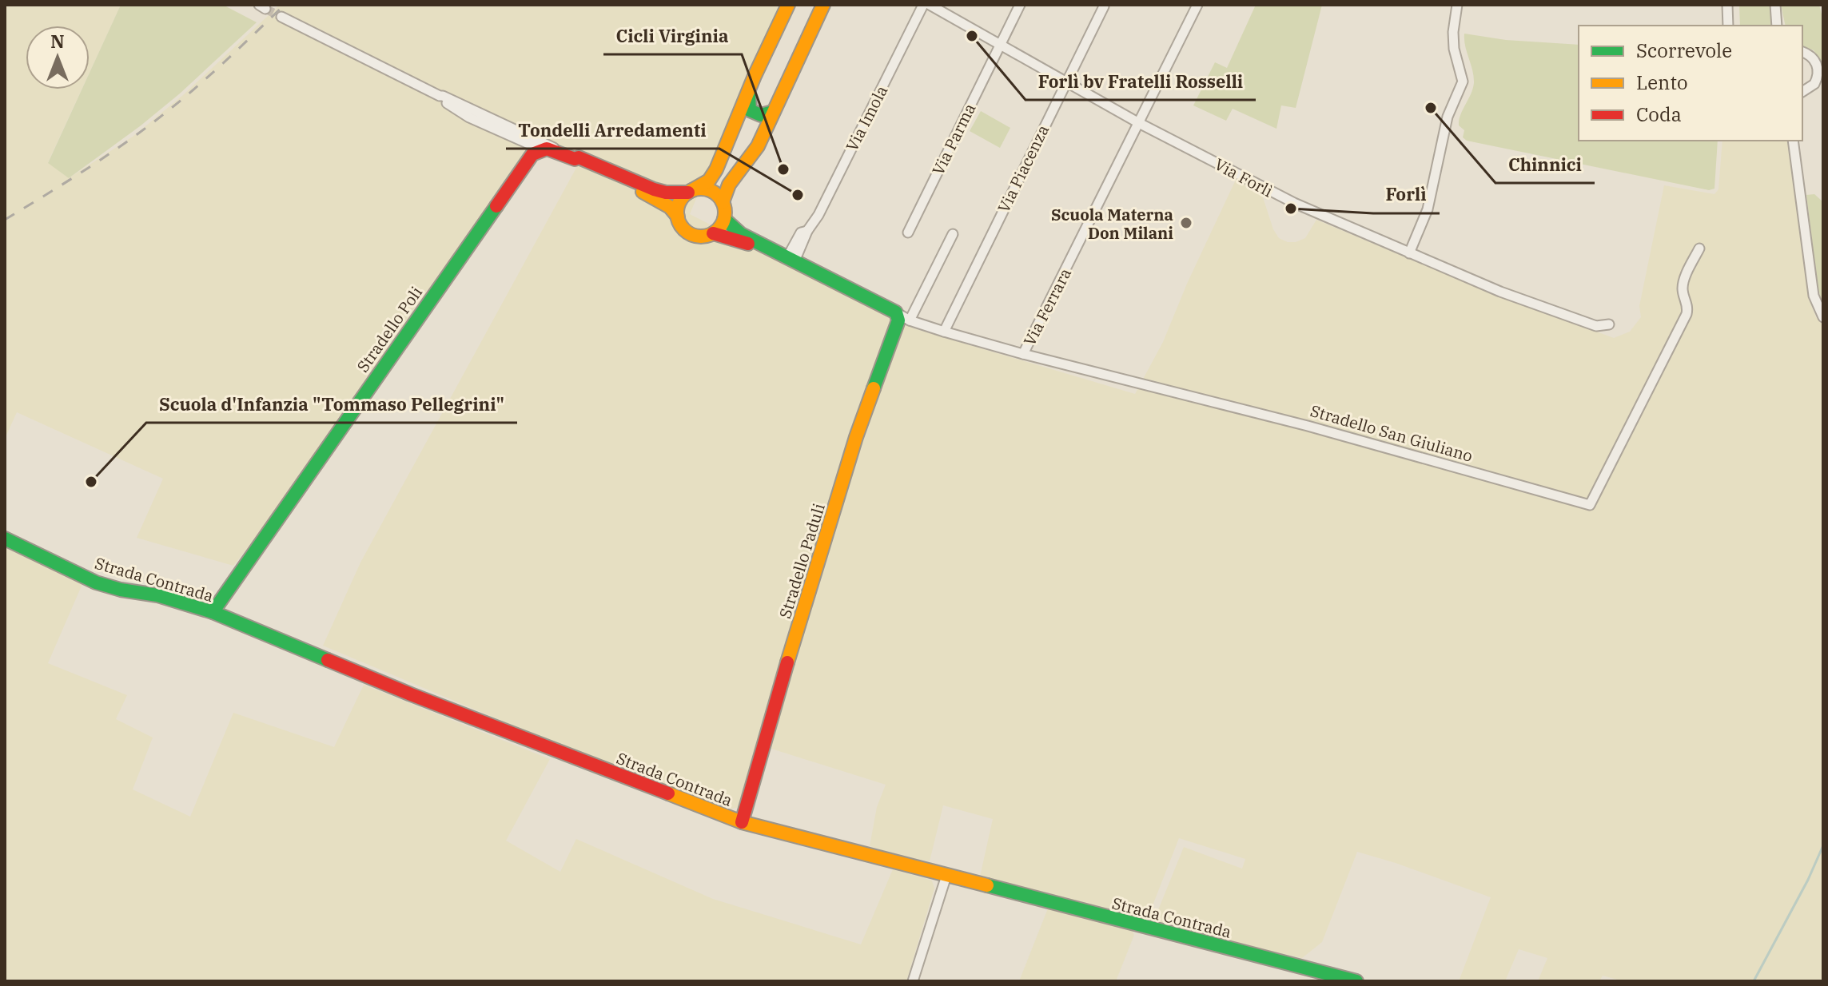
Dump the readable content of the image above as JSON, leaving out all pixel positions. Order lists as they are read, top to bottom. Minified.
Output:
{"streets":{"street":["Via Imola","Via Parma","Via Piacenza","Via Forlì","Via Ferrara","Stradello Poli","Stradello San Giuliano","Stradello Paduli","Strada Contrada"]},"crossings":[["Via Imola","Stradello San Giuliano"],["Via Parma","Via Forlì"],["Via Piacenza","Via Forlì"],["Via Piacenza","Stradello San Giuliano"],["Via Forlì","Via Ferrara"],["Via Ferrara","Stradello San Giuliano"],["Stradello Poli","Strada Contrada"],["Stradello San Giuliano","Stradello Paduli"],["Stradello Paduli","Strada Contrada"]],"places":["Forlì bv Fratelli Rosselli","Chinnici","Cicli Virginia","Tondelli Arredamenti","Forlì","Scuola Materna Don Milani","Scuola d'Infanzia \"Tommaso Pellegrini\""],"legend":["Scorrevole","Lento","Coda"],"north":"top"}
